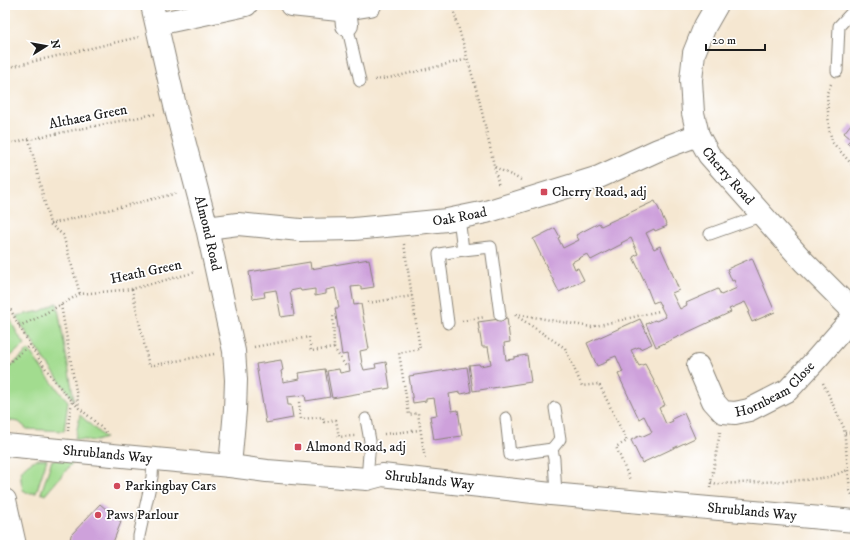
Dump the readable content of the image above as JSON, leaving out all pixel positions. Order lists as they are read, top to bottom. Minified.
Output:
{"streets":{"street":["Cherry Road","Oak Road","Almond Road","Hornbeam Close","Shrublands Way"],"path":["Althaea Green","Heath Green"]},"crossings":[["Althaea Green","Almond Road"],["Cherry Road","Oak Road"],["Cherry Road","Hornbeam Close"],["Oak Road","Almond Road"],["Almond Road","Heath Green"],["Almond Road","Shrublands Way"]],"places":{"transit":["Cherry Road, adj","Almond Road, adj"],"other":["Parkingbay Cars","Paws Parlour"]},"scale_bar":"20 m","north":"right"}
